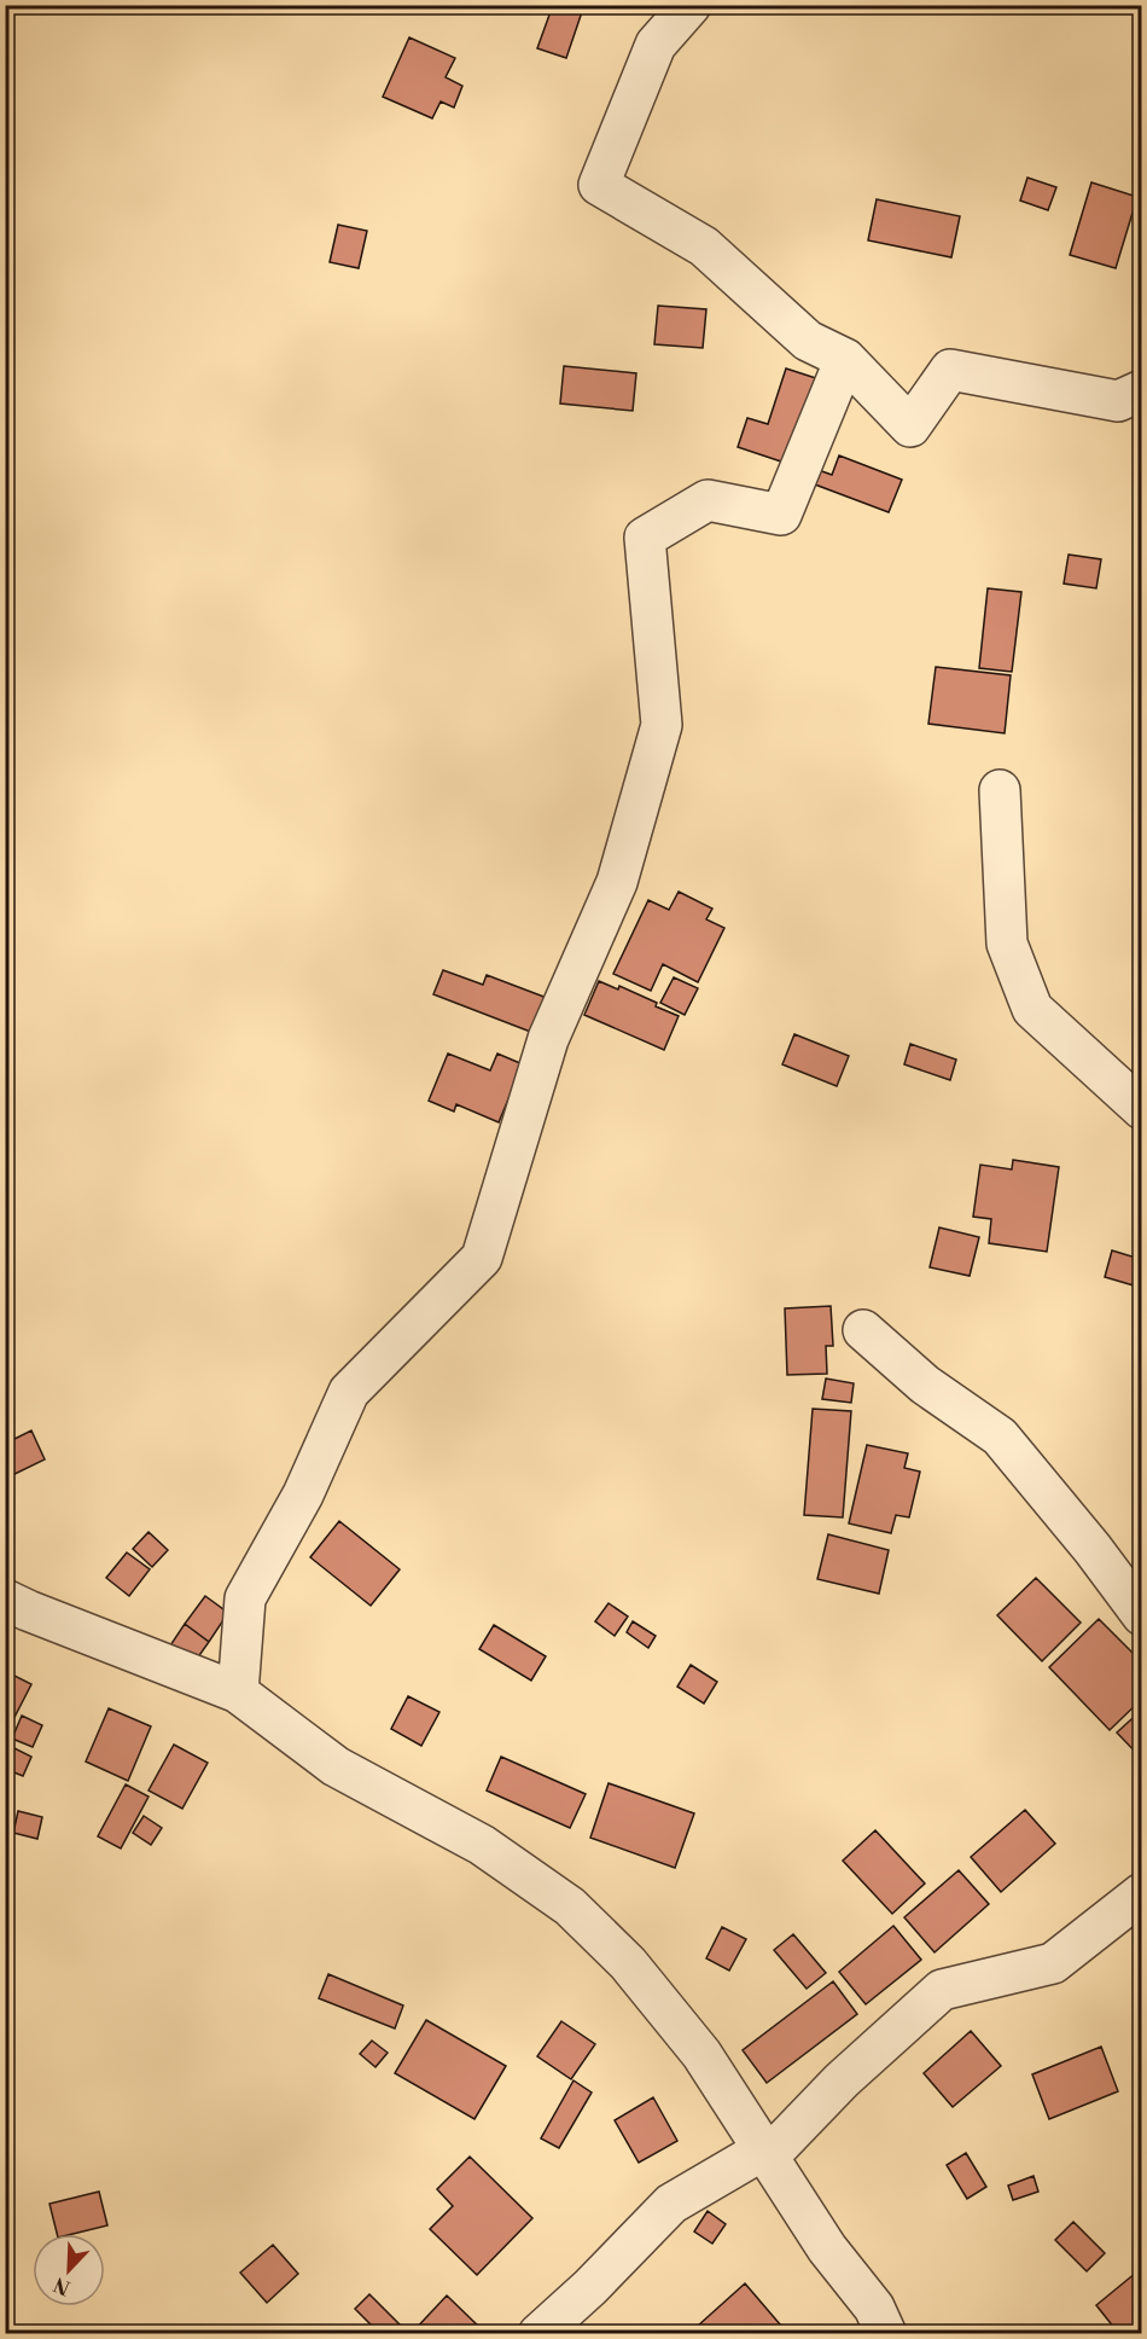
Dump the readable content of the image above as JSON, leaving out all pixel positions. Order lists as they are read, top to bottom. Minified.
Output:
{"north":"bottom left"}
